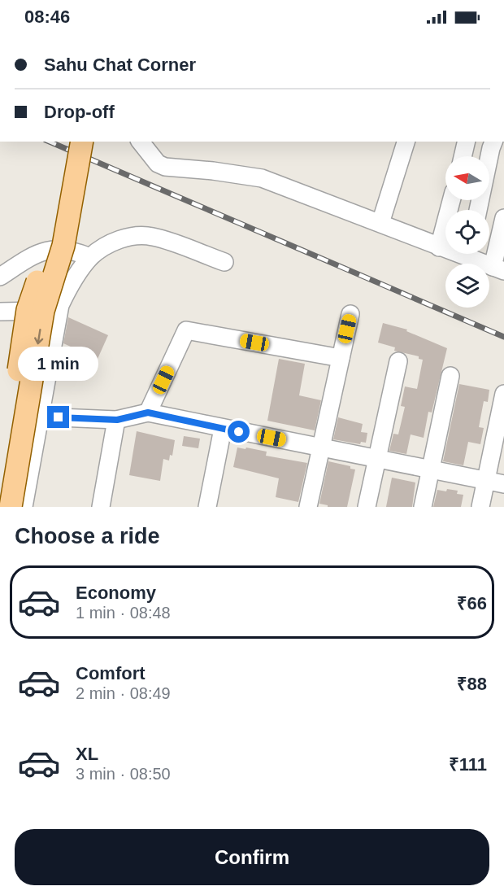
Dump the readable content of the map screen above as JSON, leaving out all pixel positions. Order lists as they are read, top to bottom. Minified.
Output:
{"north":"left","page":{"status":"08:46","banner":["Sahu Chat Corner","Drop-off"],"bubble":"1 min","heading":"Choose a ride","list":[{"name":"Economy","note":"1 min · 08:48","value":"₹66"},{"name":"Comfort","note":"2 min · 08:49","value":"₹88"},{"name":"XL","note":"3 min · 08:50","value":"₹111"}],"buttons":"Confirm"}}
